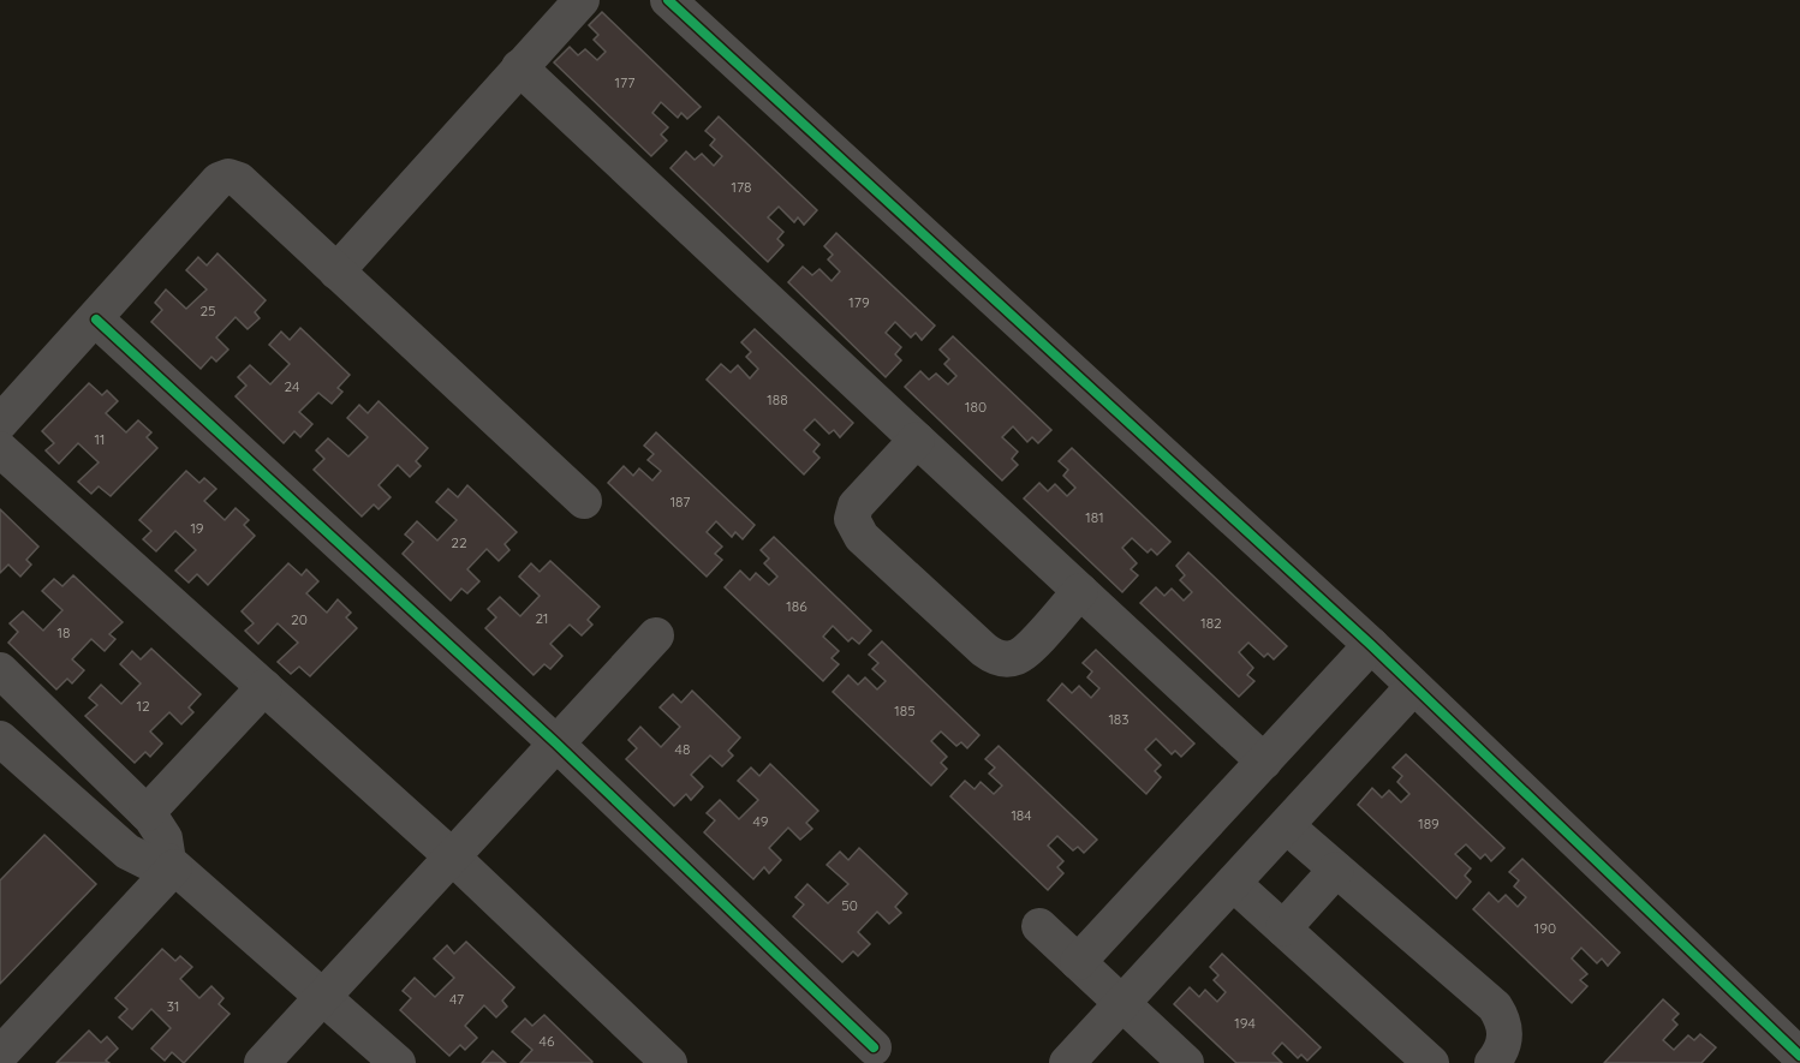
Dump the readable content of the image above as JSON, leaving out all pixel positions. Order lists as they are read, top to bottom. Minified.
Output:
{"house_numbers":["177","178","179","25","24","188","180","11","187","181","19","22","186","21","20","182","18","12","185","183","48","184","49","189","50","190","47","31","194","46"]}
